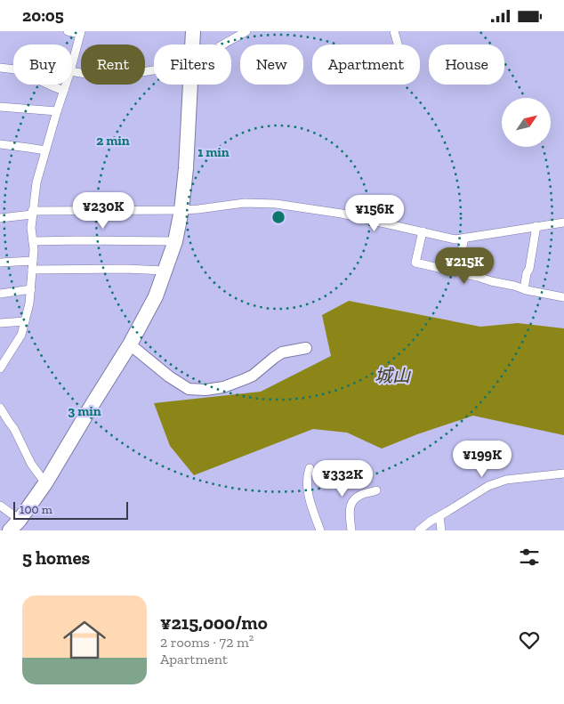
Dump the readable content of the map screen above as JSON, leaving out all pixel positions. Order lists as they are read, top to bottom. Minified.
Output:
{"parks":["城山"],"scale_bar":"100 m","north":"top right","page":{"status":"20:05","chip":["Buy","Rent","Filters","New","Apartment","House"],"price":["¥230K","¥156K","¥215K","¥199K","¥332K"],"scale":"100 m","heading":"5 homes","list":[{"name":"¥215,000/mo","note":"2 rooms · 72 m² · Apartment"}]},"rings":["2 min","1 min","3 min"]}
